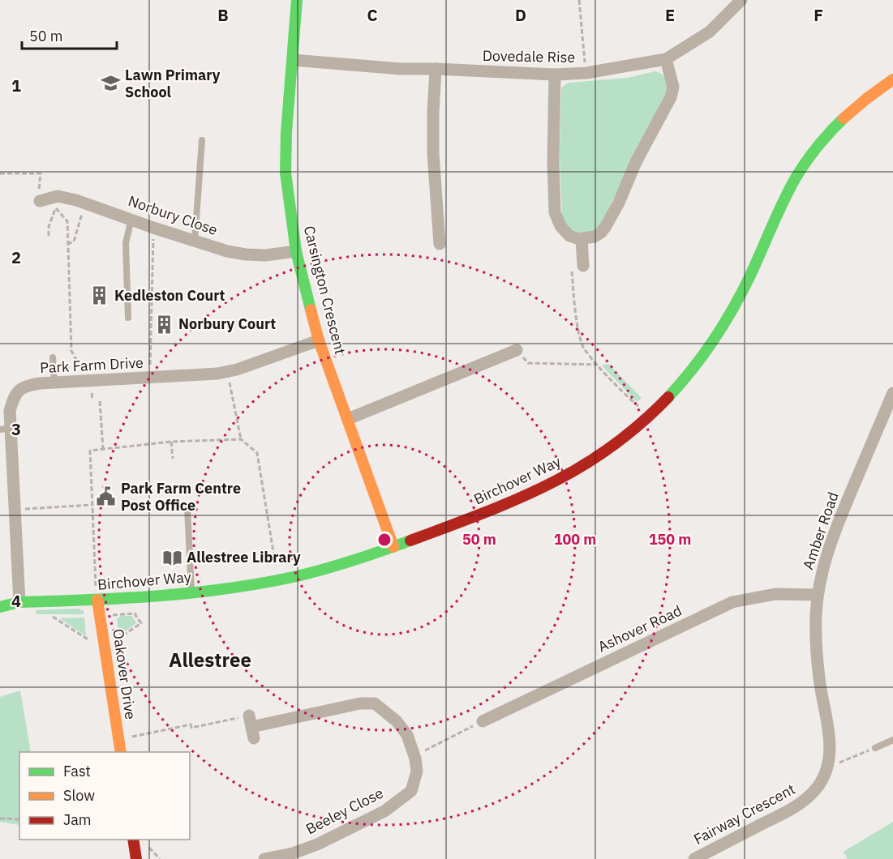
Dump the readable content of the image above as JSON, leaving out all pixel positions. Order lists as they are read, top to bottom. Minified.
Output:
{"streets":{"street":["Dovedale Rise","Norbury Close","Carsington Crescent","Park Farm Drive","Birchover Way","Amber Road","Ashover Road","Oakover Drive","Beeley Close","Fairway Crescent"]},"crossings":[["Dovedale Rise","Carsington Crescent"],["Norbury Close","Carsington Crescent"],["Carsington Crescent","Park Farm Drive"],["Carsington Crescent","Birchover Way"],["Park Farm Drive","Birchover Way"],["Birchover Way","Oakover Drive"],["Amber Road","Ashover Road"],["Amber Road","Fairway Crescent"]],"districts":["Allestree"],"places":{"school or university":["Lawn Primary School"],"building":["Kedleston Court","Norbury Court"],"public building":["Park Farm Centre Post Office"],"library":["Allestree Library"]},"legend":["Fast","Slow","Jam"],"scale_bar":"50 m","grid":{"columns":["B","C","D","E","F"],"rows":["1","2","3","4"]},"rings":["50 m","100 m","150 m"]}
